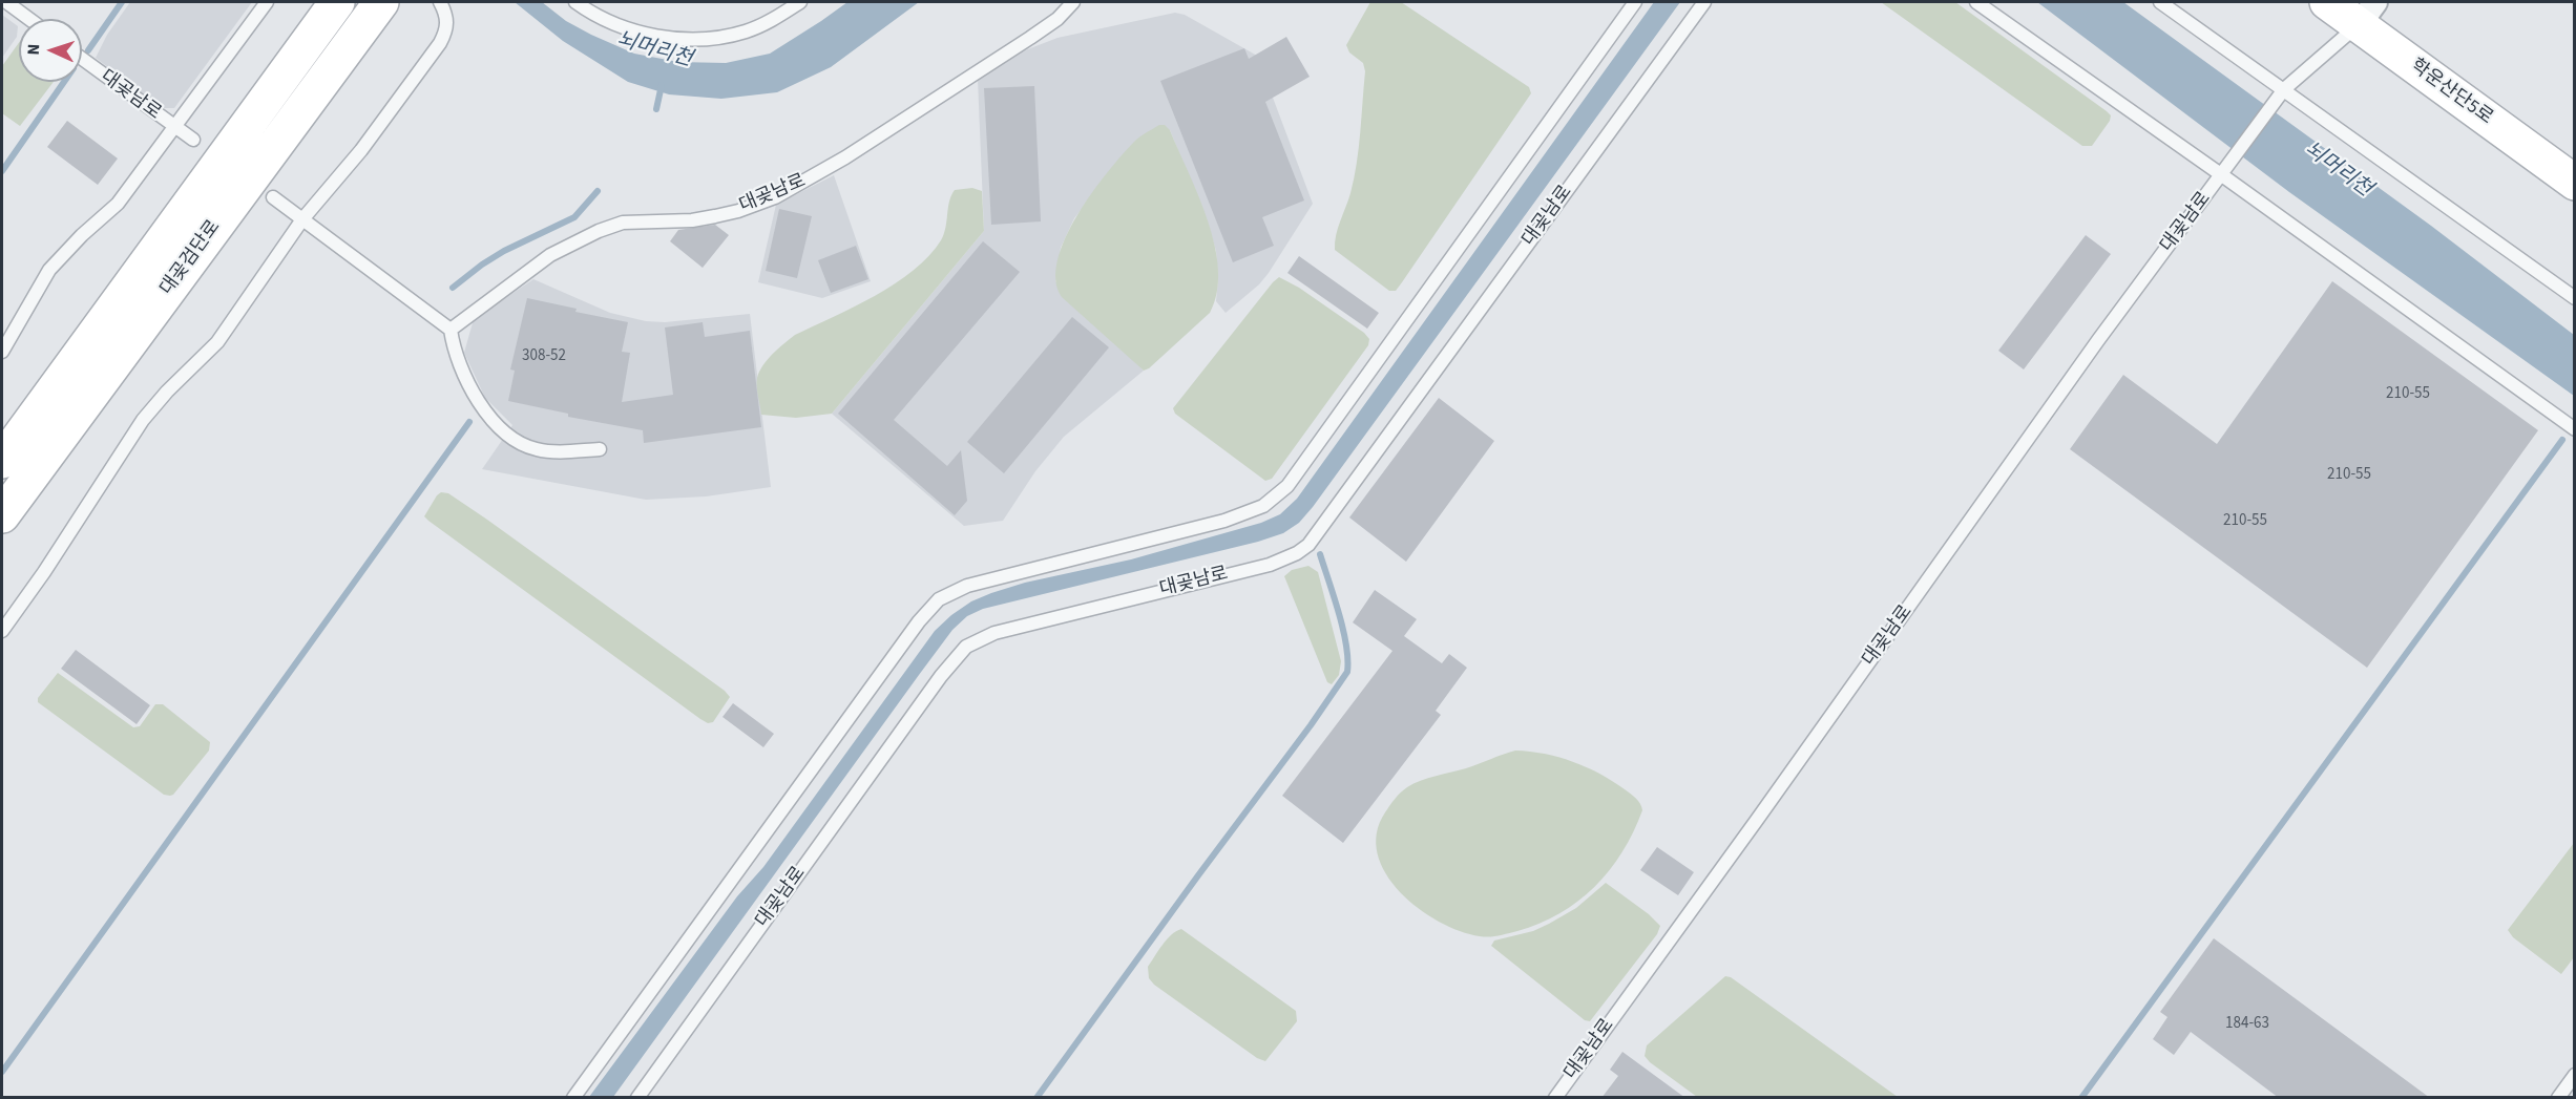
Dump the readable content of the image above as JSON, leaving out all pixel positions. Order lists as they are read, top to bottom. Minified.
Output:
{"streets":{"main road":["학운산단5로","대곶검단로"],"lane":["대곶남로"]},"crossings":[["학운산단5로","대곶남로"]],"water":["뇌머리천"],"house_numbers":["308-52","210-55","210-55","210-55","184-63"],"north":"left"}
